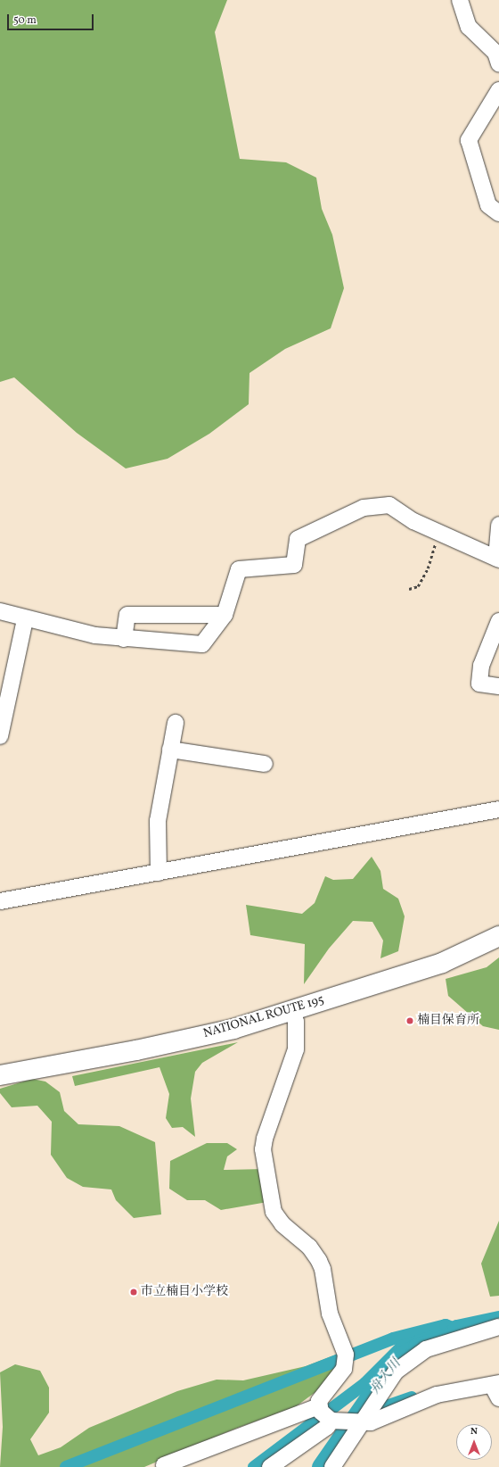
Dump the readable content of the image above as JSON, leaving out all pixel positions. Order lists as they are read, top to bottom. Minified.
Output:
{"streets":{"highway":["NATIONAL ROUTE 195"]},"water":["舟入川"],"places":["楠目保育所","市立楠目小学校"],"scale_bar":"50 m","north":"top"}
